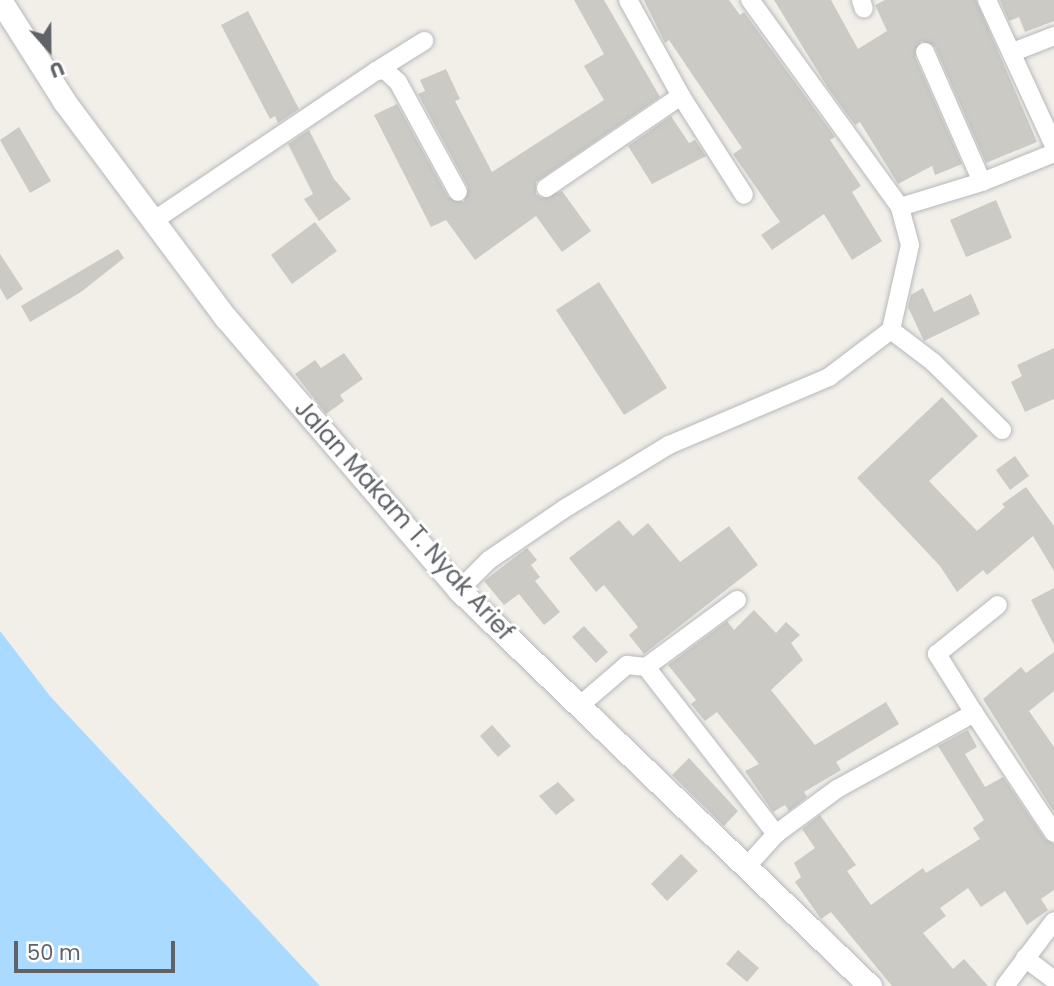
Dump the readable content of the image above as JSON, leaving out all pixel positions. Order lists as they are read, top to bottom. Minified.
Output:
{"streets":{"street":["Jalan Makam T. Nyak Arief"]},"scale_bar":"50 m","north":"bottom"}
